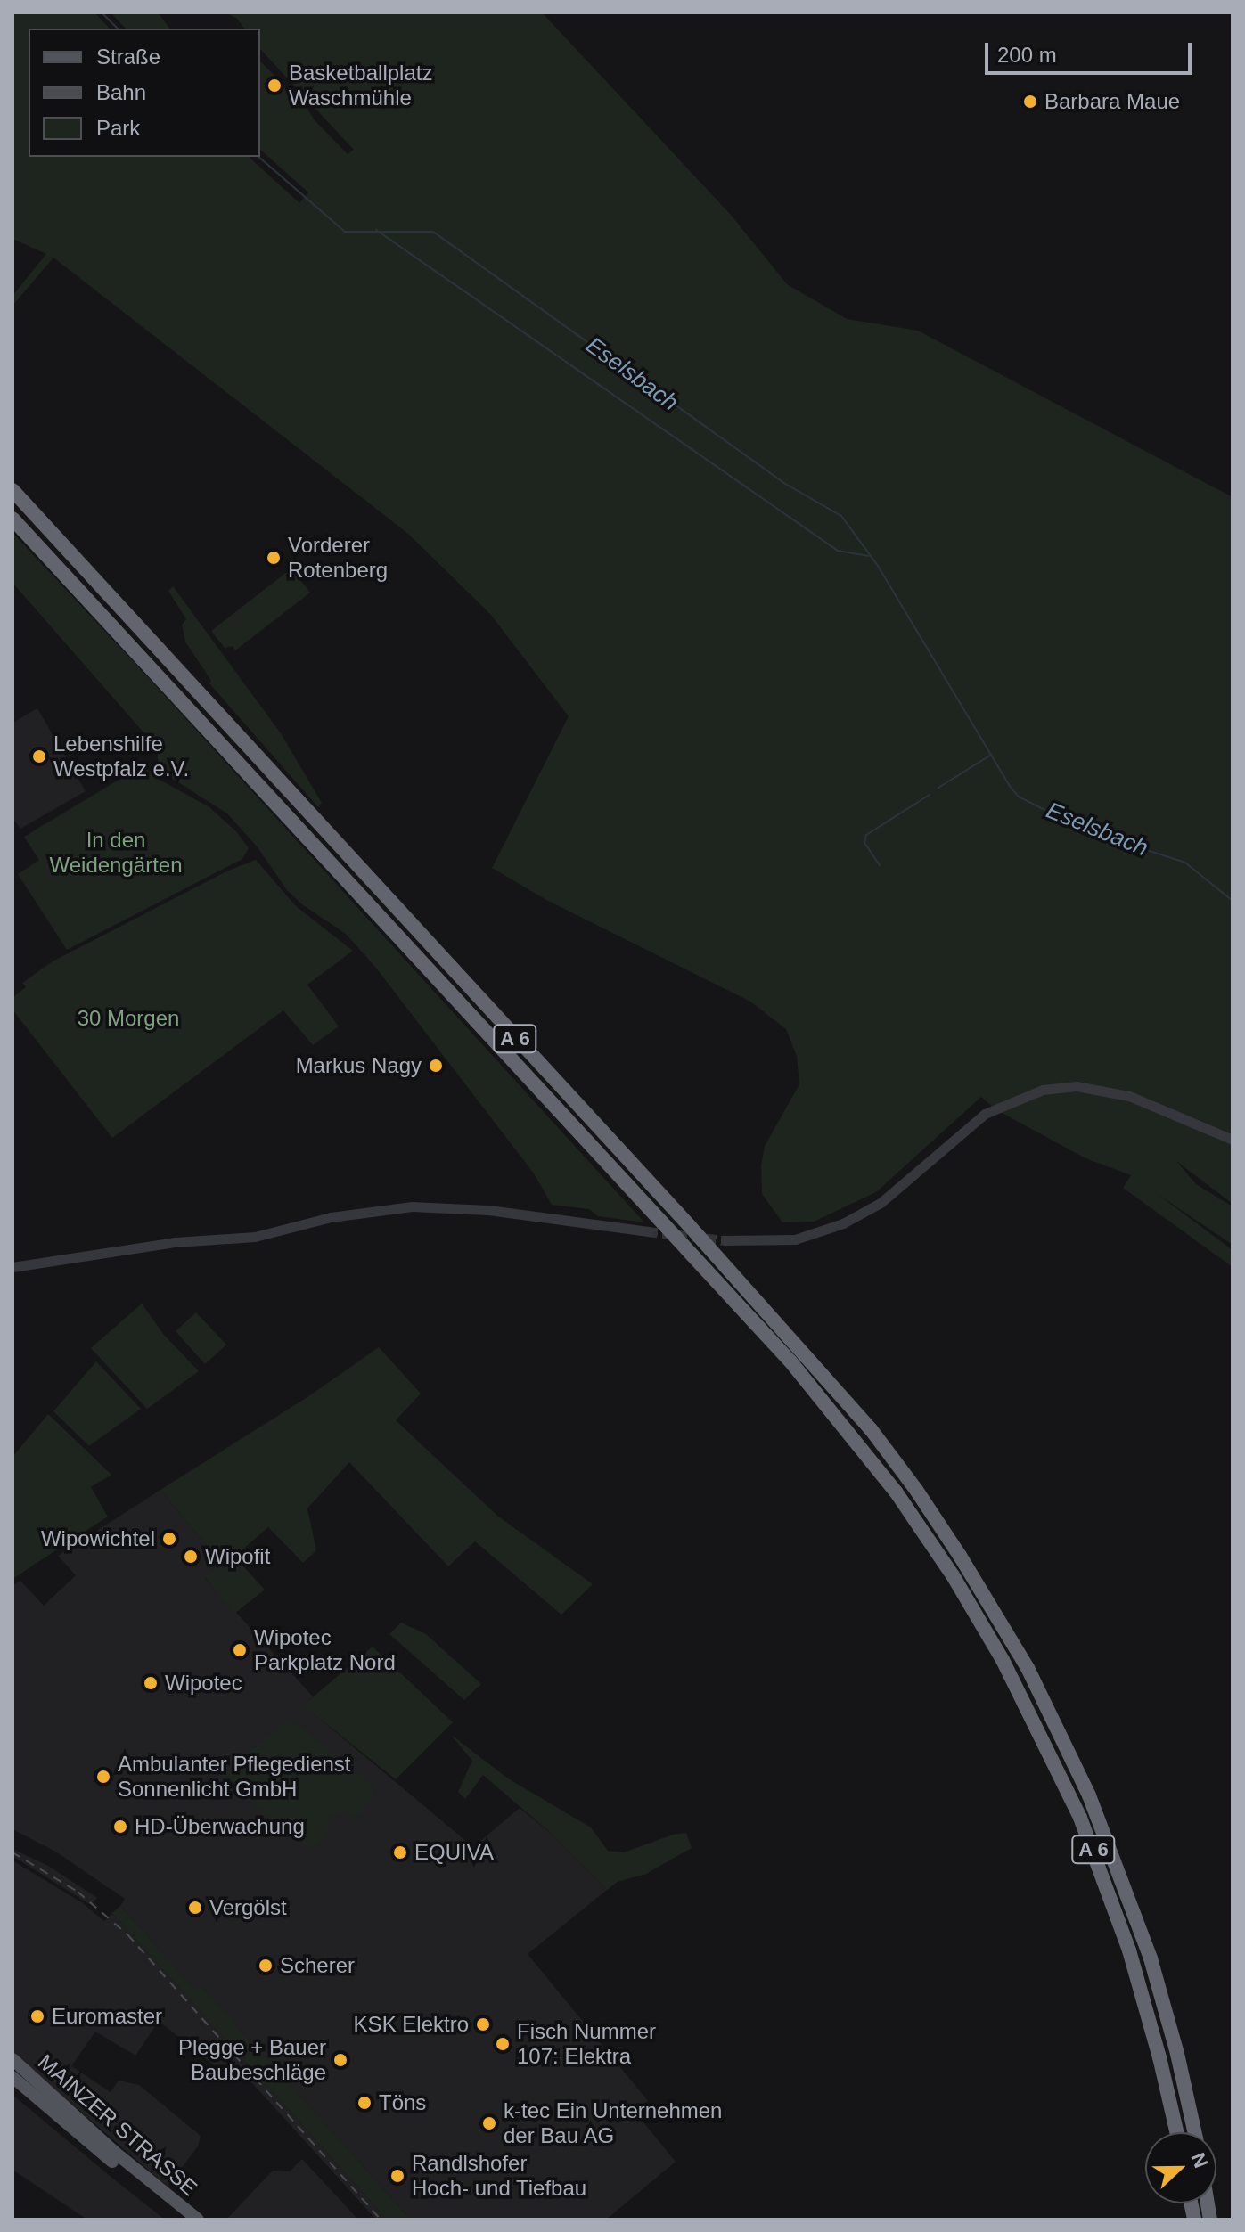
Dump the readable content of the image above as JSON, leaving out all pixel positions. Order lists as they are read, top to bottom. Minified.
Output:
{"streets":{"highway":["A 6"],"main road":["MAINZER STRASSE"]},"water":["Eselsbach"],"parks":["In den Weidengärten","30 Morgen"],"places":["Basketballplatz Waschmühle","Barbara Maue","Vorderer Rotenberg","Lebenshilfe Westpfalz e.V.","Markus Nagy","Wipowichtel","Wipofit","Wipotec Parkplatz Nord","Wipotec","Ambulanter Pflegedienst Sonnenlicht GmbH","HD-Überwachung","EQUIVA","Vergölst","Scherer","Euromaster","KSK Elektro","Fisch Nummer 107: Elektra","Plegge + Bauer Baubeschläge","Töns","k-tec Ein Unternehmen der Bau AG","Randlshofer Hoch- und Tiefbau"],"legend":["Straße","Bahn","Park"],"scale_bar":"200 m","north":"right"}
